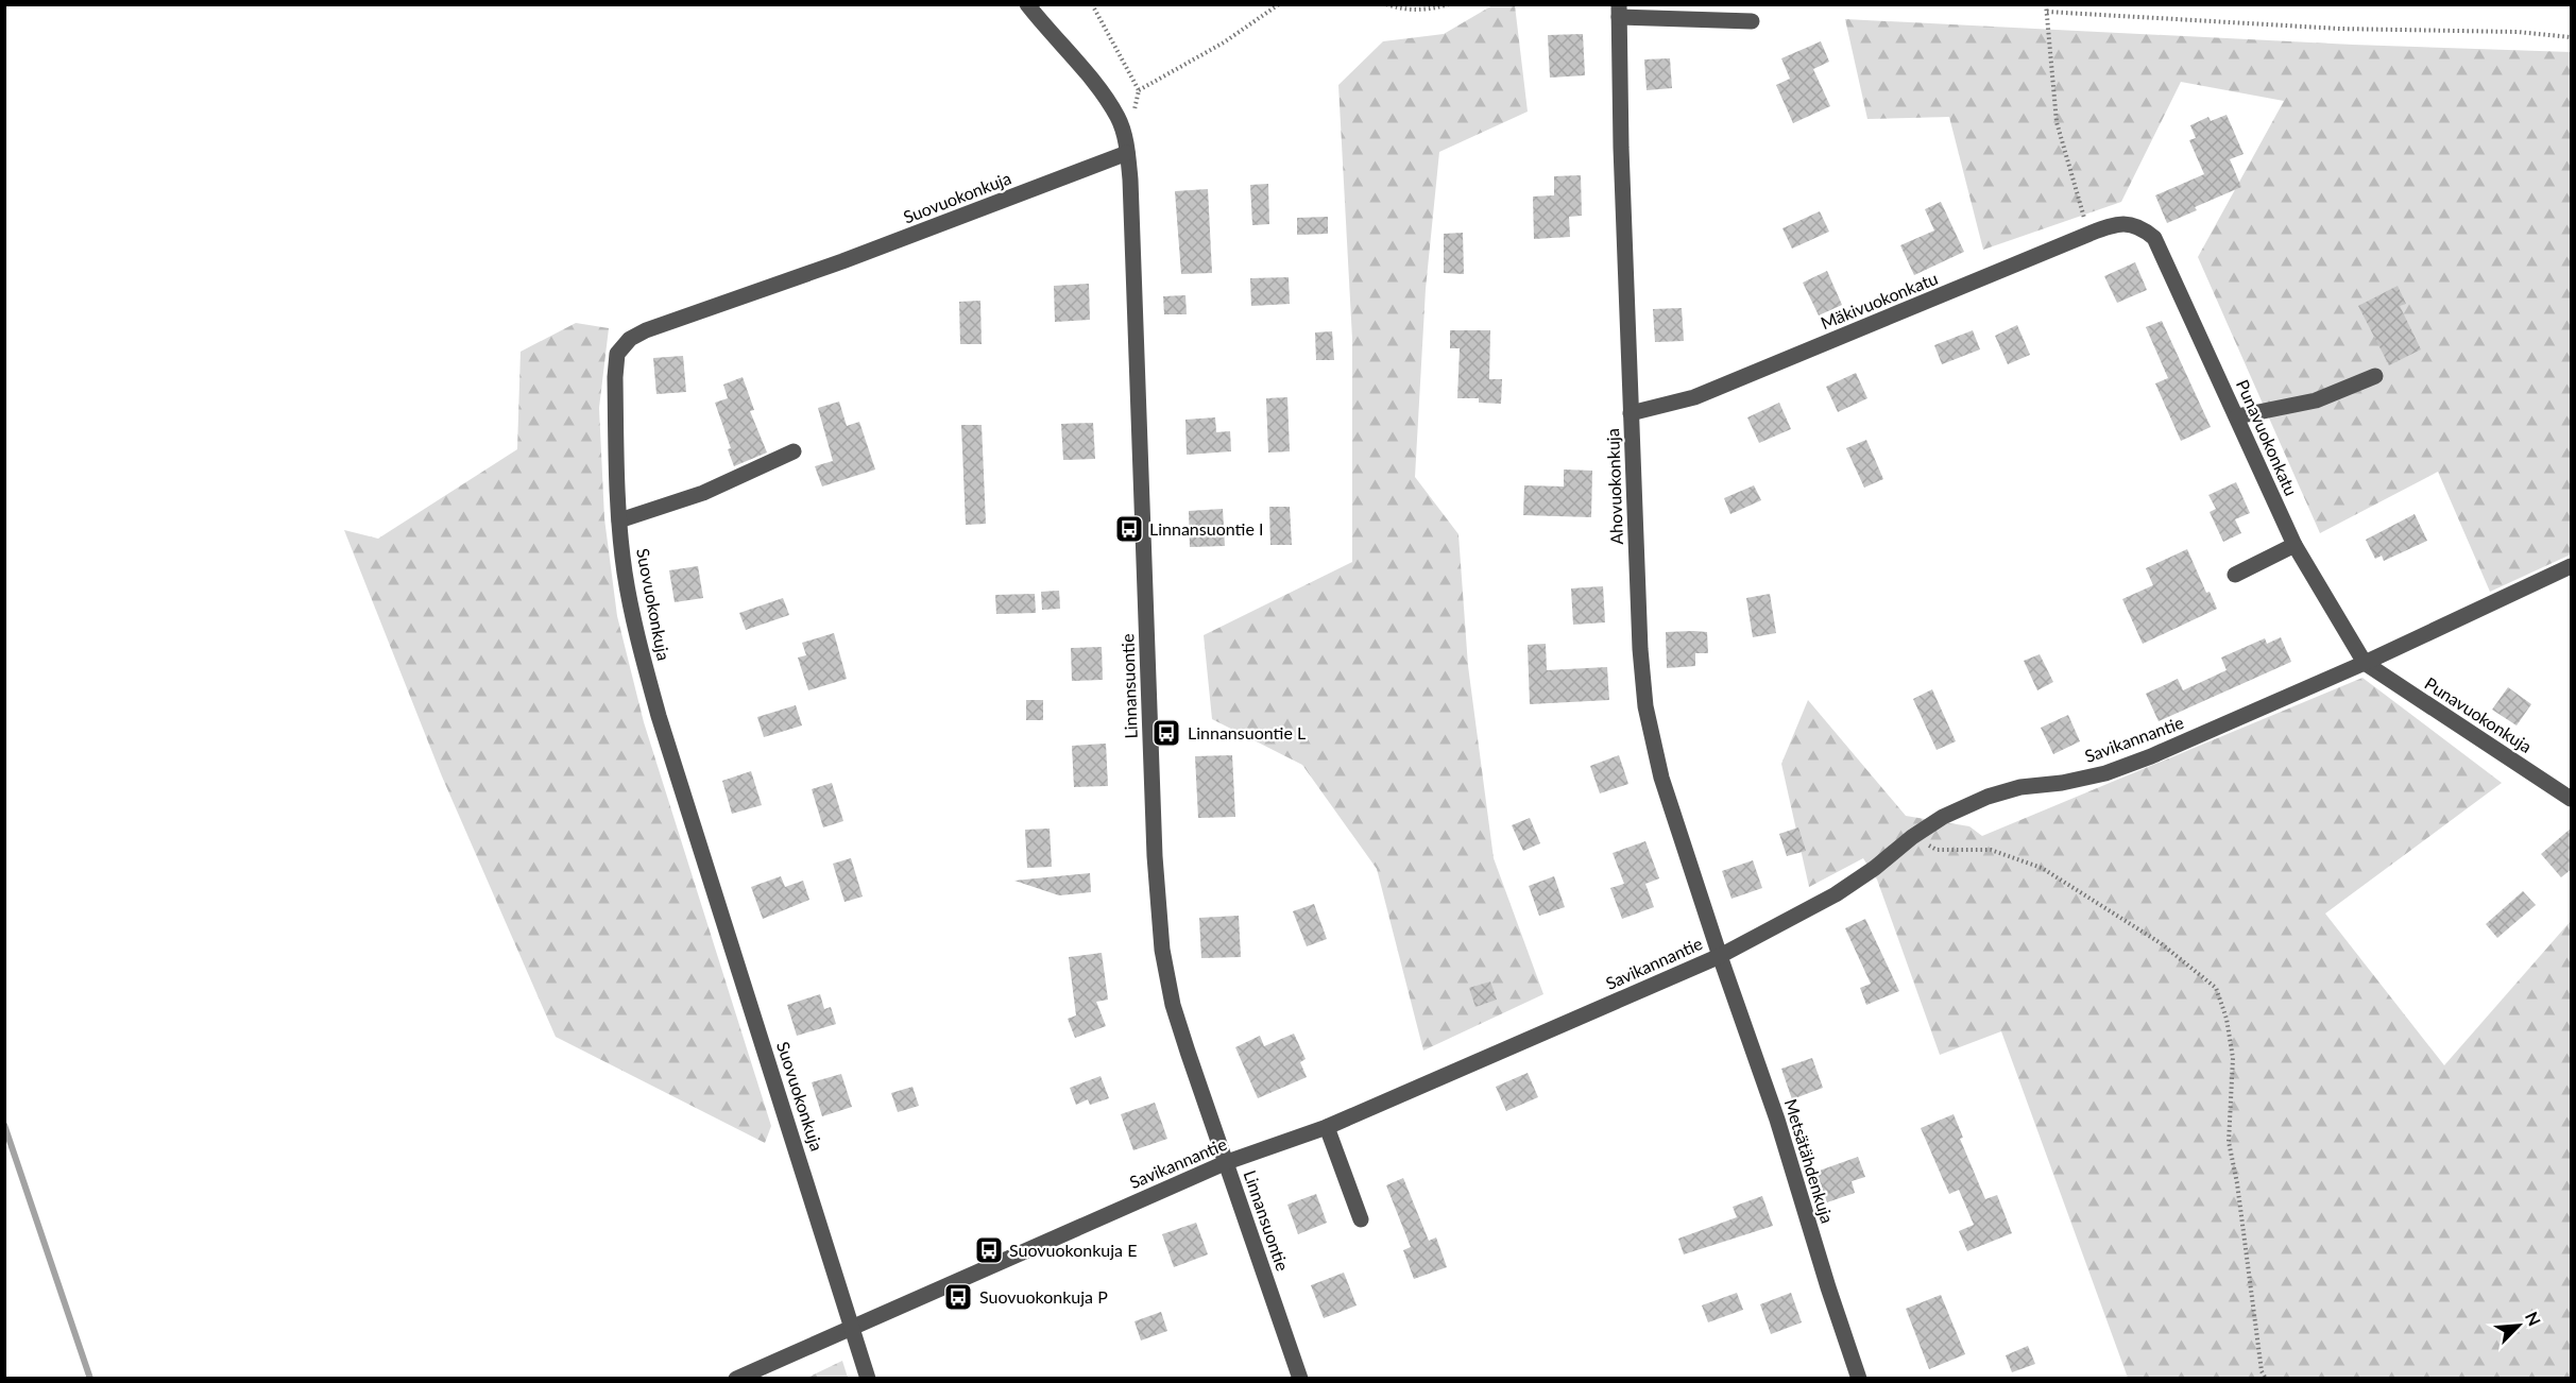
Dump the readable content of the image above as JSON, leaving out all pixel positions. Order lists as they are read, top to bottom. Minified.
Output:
{"streets":{"street":["Suovuokonkuja","Mäkivuokonkatu","Punavuokonkatu","Ahovuokonkuja","Linnansuontie","Punavuokonkuja","Savikannantie","Metsätähdenkuja"]},"crossings":[["Suovuokonkuja","Linnansuontie"],["Suovuokonkuja","Savikannantie"],["Mäkivuokonkatu","Punavuokonkatu"],["Mäkivuokonkatu","Ahovuokonkuja"],["Punavuokonkatu","Punavuokonkuja"],["Punavuokonkatu","Savikannantie"],["Ahovuokonkuja","Savikannantie"],["Ahovuokonkuja","Metsätähdenkuja"],["Linnansuontie","Savikannantie"],["Punavuokonkuja","Savikannantie"],["Savikannantie","Metsätähdenkuja"]],"places":{"bus stop":["Linnansuontie I","Linnansuontie L","Suovuokonkuja E","Suovuokonkuja P"]},"north":"top right"}
